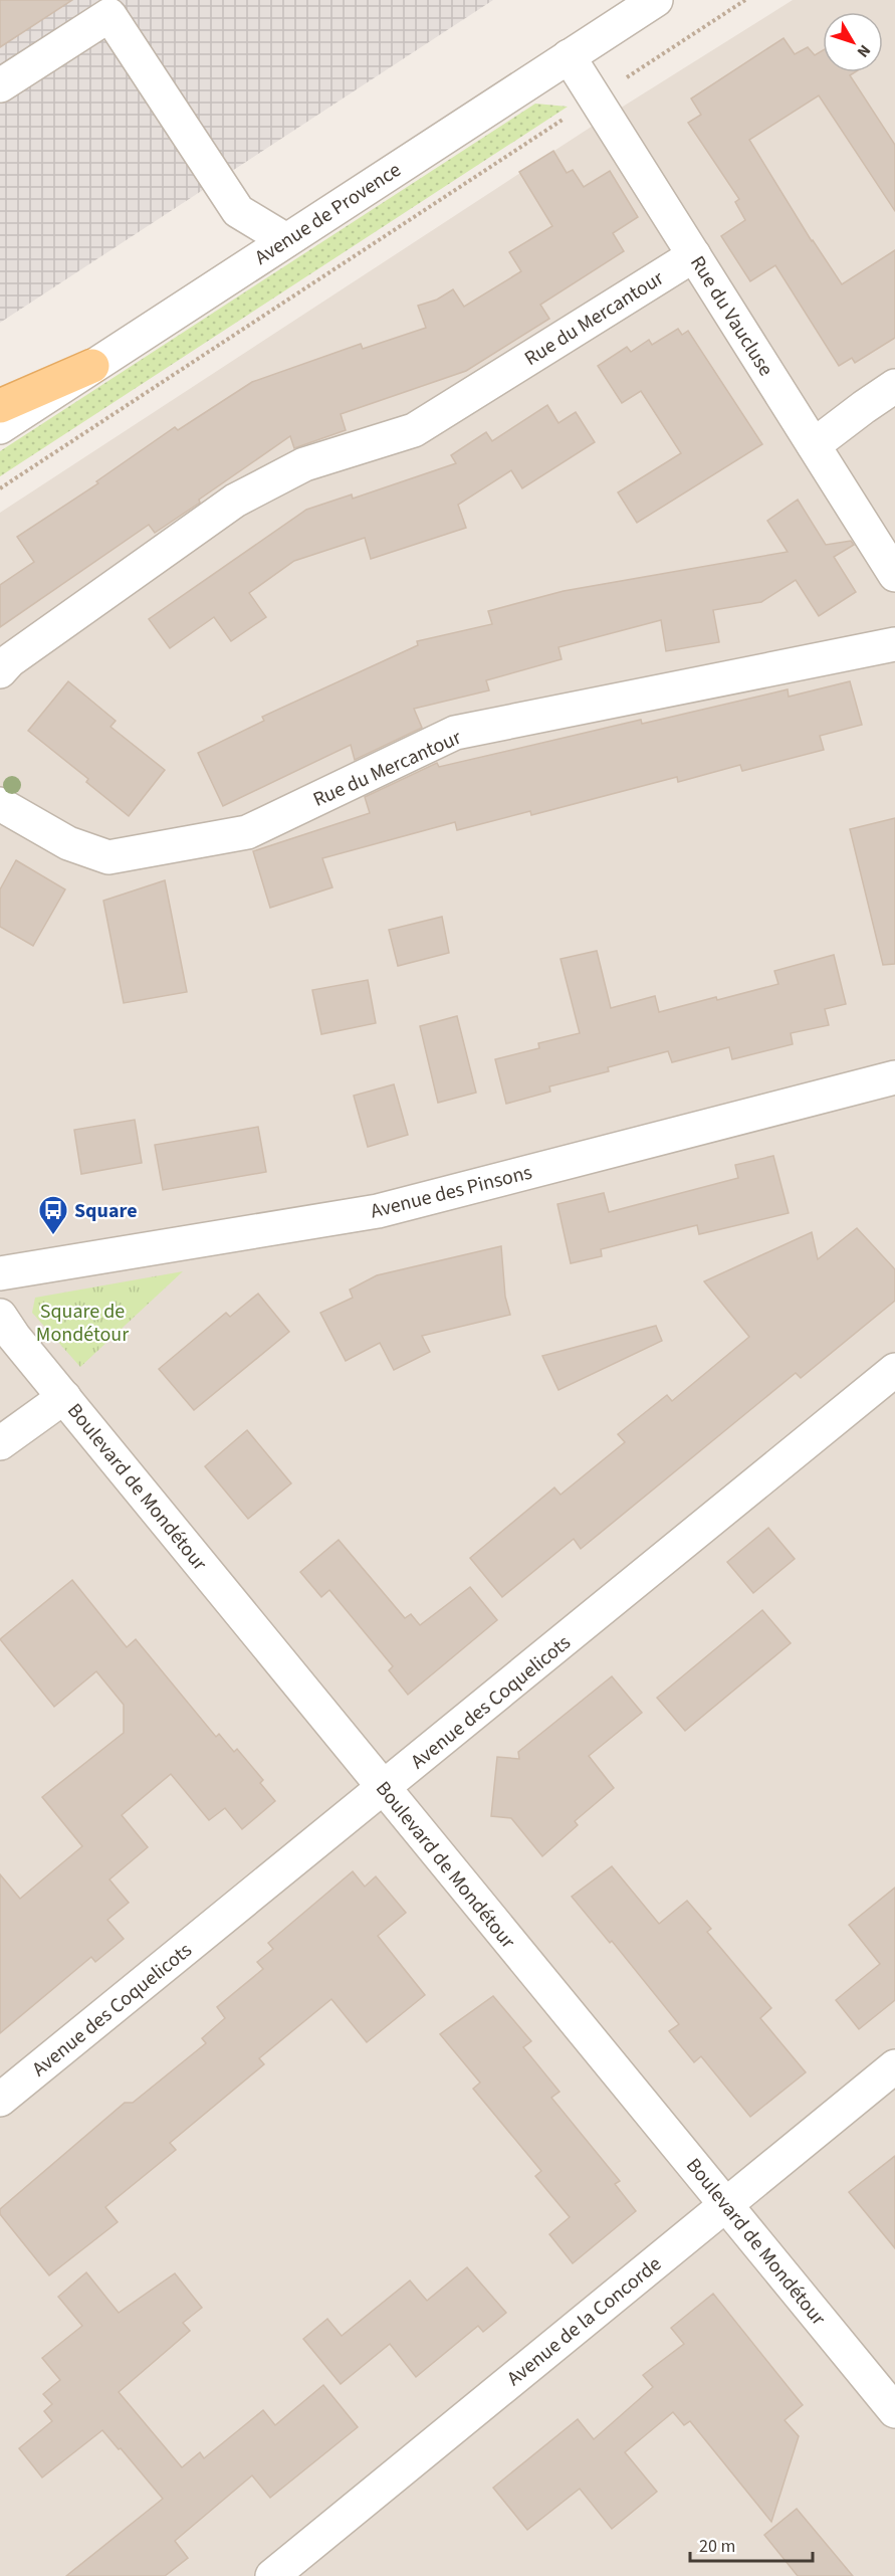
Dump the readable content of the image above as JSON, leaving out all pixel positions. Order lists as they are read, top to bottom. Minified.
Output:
{"streets":{"street":["Avenue de Provence","Rue du Vaucluse","Rue du Mercantour","Avenue des Pinsons","Boulevard de Mondétour","Avenue des Coquelicots","Avenue de la Concorde"]},"crossings":[["Avenue de Provence","Rue du Vaucluse"],["Rue du Vaucluse","Rue du Mercantour"],["Boulevard de Mondétour","Avenue des Coquelicots"],["Boulevard de Mondétour","Avenue de la Concorde"]],"parks":["Square de Mondétour"],"places":{"bus stop":["Square"]},"scale_bar":"20 m","north":"bottom right"}
